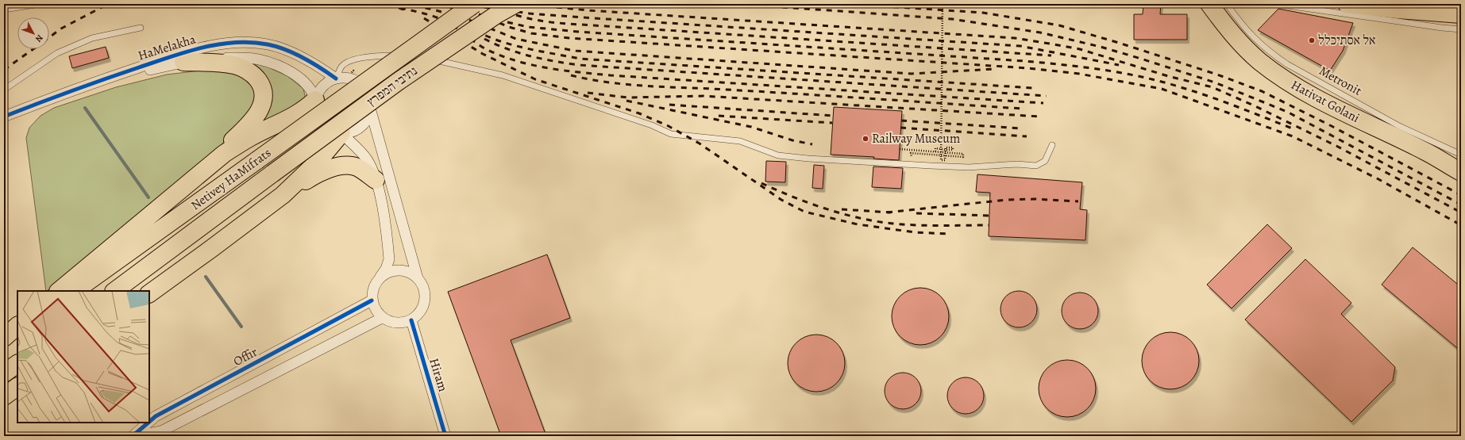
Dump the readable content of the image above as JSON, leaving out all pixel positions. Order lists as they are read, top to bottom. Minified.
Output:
{"streets":{"highway":["נתיבי המפרץ","Hativat Golani","Netivey HaMifrats"],"street":["HaMelakha","Offir","Hiram"],"lane":["Metronit"]},"crossings":[["נתיבי המפרץ","Netivey HaMifrats"],["Offir","Hiram"]],"places":["אל אסתיכלל","Railway Museum"],"north":"bottom right"}
